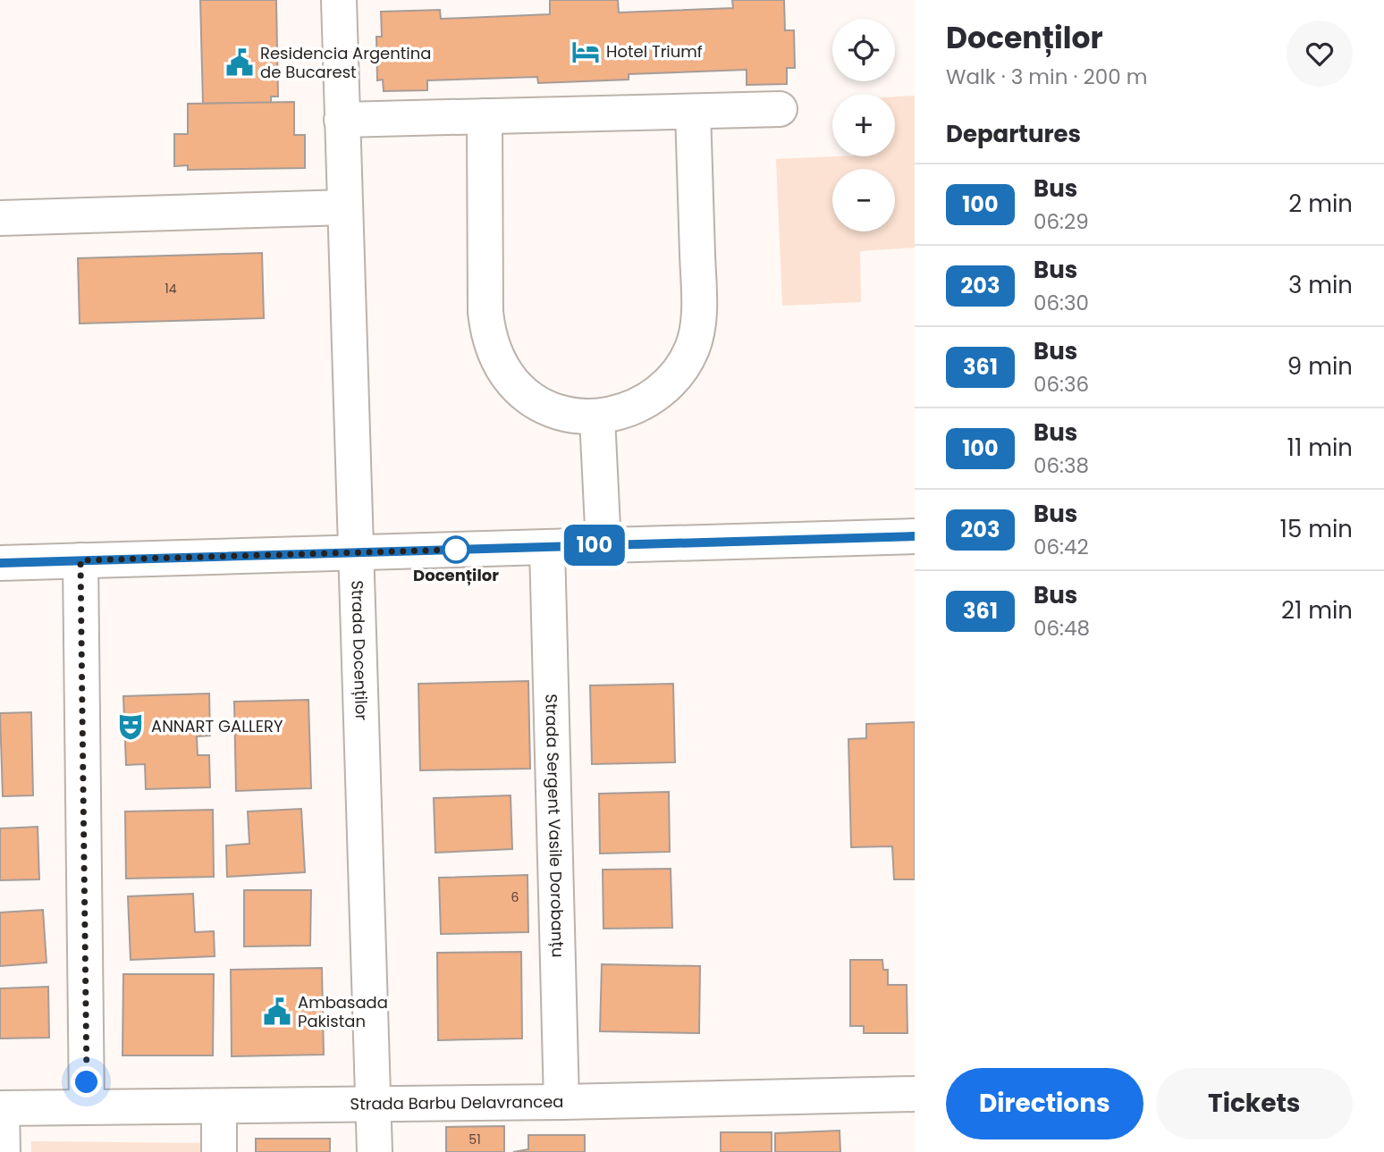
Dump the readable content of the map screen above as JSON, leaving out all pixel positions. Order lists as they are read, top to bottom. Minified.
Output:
{"streets":{"street":["Strada Docenților","Strada Sergent Vasile Dorobanțu","Strada Barbu Delavrancea"]},"crossings":[["Strada Docenților","Strada Barbu Delavrancea"],["Strada Sergent Vasile Dorobanțu","Strada Barbu Delavrancea"]],"places":{"hotel":["Hotel Triumf"],"public building":["Residencia Argentina de Bucarest","Ambasada Pakistan"],"other":["Docenților"],"theatre":["ANNART GALLERY"]},"lines":["bus line 100"],"house_numbers":["14","6","51"],"page":{"on_map":"100","heading":[["Docenților","Walk · 3 min · 200 m"],"Departures"],"map_buttons":["+","−"],"list":[{"mark":"100","name":"Bus","note":"06:29","value":"2 min"},{"mark":"203","name":"Bus","note":"06:30","value":"3 min"},{"mark":"361","name":"Bus","note":"06:36","value":"9 min"},{"mark":"100","name":"Bus","note":"06:38","value":"11 min"},{"mark":"203","name":"Bus","note":"06:42","value":"15 min"},{"mark":"361","name":"Bus","note":"06:48","value":"21 min"}],"buttons":["Directions","Tickets"]}}
